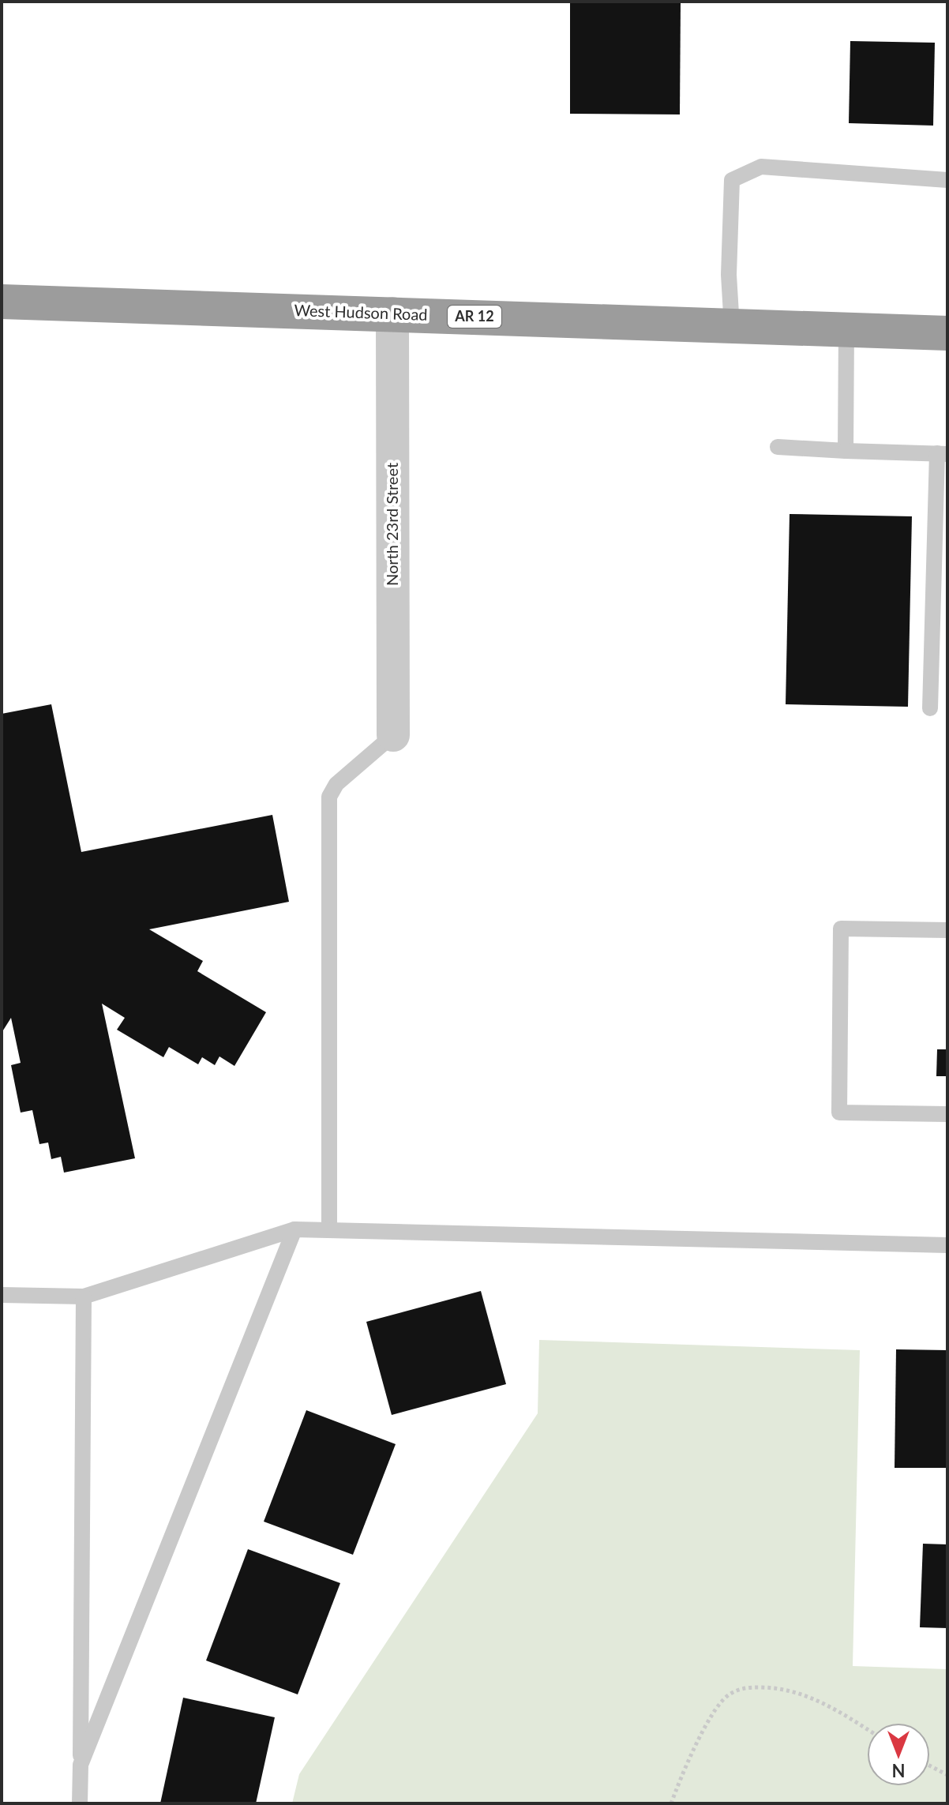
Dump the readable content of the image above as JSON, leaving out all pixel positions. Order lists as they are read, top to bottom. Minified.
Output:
{"streets":{"highway":["West Hudson Road","AR 12"],"street":["North 23rd Street"]},"crossings":[["West Hudson Road","North 23rd Street"]],"north":"bottom"}
